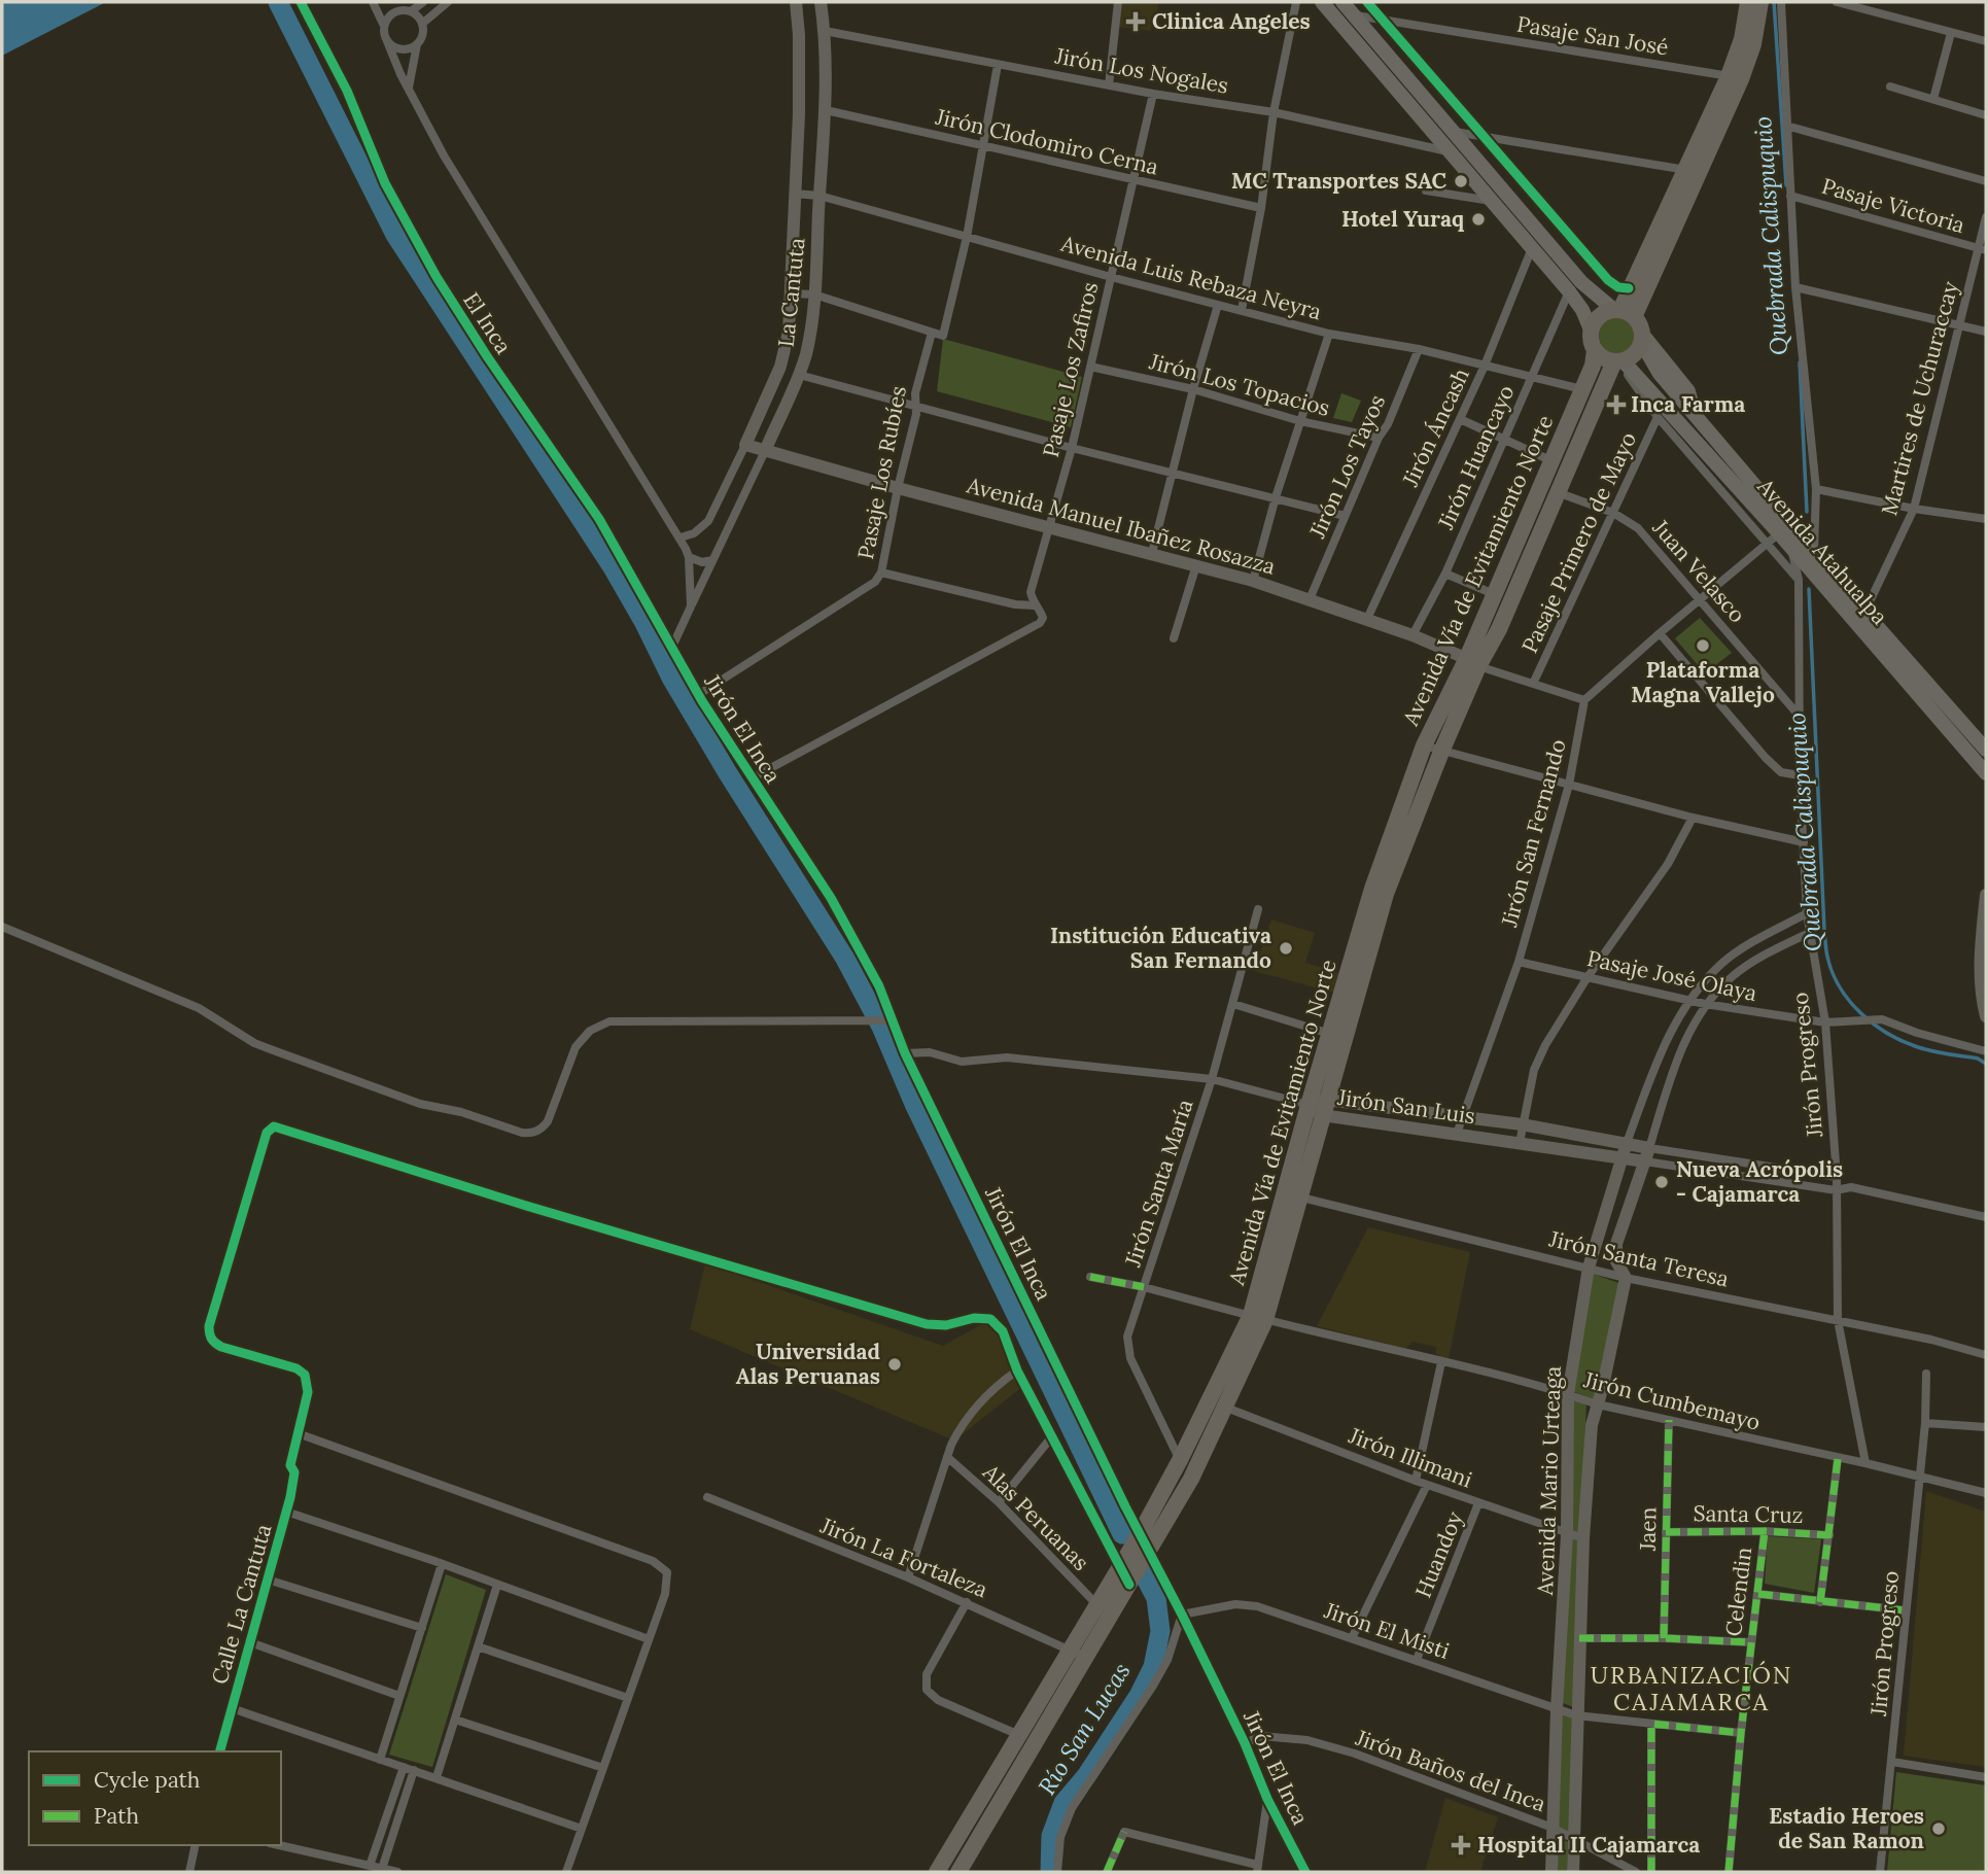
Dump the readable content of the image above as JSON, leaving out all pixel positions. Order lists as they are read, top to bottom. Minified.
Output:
{"streets":{"highway":["Avenida Vía de Evitamiento Norte"],"main road":["Avenida Atahualpa"],"street":["Pasaje San José","Jirón Los Nogales","Jirón Clodomiro Cerna","Pasaje Victoria","Avenida Luis Rebaza Neyra","La Cantuta","El Inca","Pasaje Los Zafiros","Jirón Los Topacios","Martires de Uchuraccay","Jirón Áncash","Jirón Huancayo","Jirón Los Tayos","Pasaje Los Rubíes","Avenida Manuel Ibañez Rosazza","Pasaje Primero de Mayo","Juan Velasco","Jirón El Inca","Jirón San Fernando","Pasaje José Olaya","Jirón Progreso","Jirón San Luis","Jirón Santa María","Jirón Santa Teresa","Jirón Cumbemayo","Jirón Illimani","Avenida Mario Urteaga","Santa Cruz","Alas Peruanas","Jaen","Huandoy","Jirón La Fortaleza","Celendin","Calle La Cantuta","Jirón El Misti","Jirón Baños del Inca"]},"crossings":[["Jirón Los Nogales","La Cantuta"],["Jirón Los Nogales","Pasaje Los Zafiros"],["Jirón Clodomiro Cerna","La Cantuta"],["Jirón Clodomiro Cerna","Pasaje Los Zafiros"],["Pasaje Victoria","Martires de Uchuraccay"],["Avenida Luis Rebaza Neyra","La Cantuta"],["Avenida Luis Rebaza Neyra","Pasaje Los Zafiros"],["Avenida Luis Rebaza Neyra","Jirón Áncash"],["Avenida Luis Rebaza Neyra","Jirón Huancayo"],["Avenida Luis Rebaza Neyra","Jirón Los Tayos"],["Avenida Luis Rebaza Neyra","Avenida Vía de Evitamiento Norte"],["La Cantuta","El Inca"],["La Cantuta","Avenida Manuel Ibañez Rosazza"],["La Cantuta","Jirón El Inca"],["El Inca","Jirón El Inca"],["Pasaje Los Zafiros","Jirón Los Topacios"],["Pasaje Los Zafiros","Avenida Manuel Ibañez Rosazza"],["Pasaje Los Zafiros","Jirón El Inca"],["Jirón Los Topacios","Jirón Los Tayos"],["Martires de Uchuraccay","Avenida Atahualpa"],["Jirón Áncash","Avenida Manuel Ibañez Rosazza"],["Jirón Huancayo","Avenida Manuel Ibañez Rosazza"],["Jirón Los Tayos","Avenida Manuel Ibañez Rosazza"],["Pasaje Los Rubíes","Avenida Manuel Ibañez Rosazza"],["Pasaje Los Rubíes","Jirón El Inca"],["Avenida Manuel Ibañez Rosazza","Avenida Vía de Evitamiento Norte"],["Pasaje Primero de Mayo","Avenida Atahualpa"],["Pasaje Primero de Mayo","Juan Velasco"],["Avenida Atahualpa","Avenida Vía de Evitamiento Norte"],["Avenida Atahualpa","Jirón Progreso"],["Avenida Vía de Evitamiento Norte","Juan Velasco"],["Avenida Vía de Evitamiento Norte","Jirón El Inca"],["Avenida Vía de Evitamiento Norte","Jirón San Luis"],["Avenida Vía de Evitamiento Norte","Jirón Santa María"],["Avenida Vía de Evitamiento Norte","Jirón Cumbemayo"],["Avenida Vía de Evitamiento Norte","Jirón Illimani"],["Avenida Vía de Evitamiento Norte","Alas Peruanas"],["Avenida Vía de Evitamiento Norte","Jirón La Fortaleza"],["Juan Velasco","Jirón Progreso"],["Jirón El Inca","Jirón El Misti"],["Jirón El Inca","Jirón Baños del Inca"],["Jirón San Fernando","Pasaje José Olaya"],["Jirón San Fernando","Jirón San Luis"],["Pasaje José Olaya","Jirón Progreso"],["Pasaje José Olaya","Avenida Mario Urteaga"],["Jirón Progreso","Jirón San Luis"],["Jirón Progreso","Jirón Santa Teresa"],["Jirón Progreso","Jirón Cumbemayo"],["Jirón Progreso","Avenida Mario Urteaga"],["Jirón San Luis","Avenida Mario Urteaga"],["Jirón Santa María","Jirón Cumbemayo"],["Jirón Santa Teresa","Avenida Mario Urteaga"],["Jirón Cumbemayo","Avenida Mario Urteaga"],["Jirón Cumbemayo","Jaen"],["Jirón Illimani","Avenida Mario Urteaga"],["Jirón Illimani","Huandoy"],["Avenida Mario Urteaga","Jirón El Misti"],["Avenida Mario Urteaga","Jirón Baños del Inca"],["Santa Cruz","Jaen"],["Santa Cruz","Celendin"],["Huandoy","Jirón El Misti"],["Celendin","Jirón El Misti"]],"districts":["URBANIZACIÓN CAJAMARCA"],"water":["Quebrada Calispuquio","Río San Lucas"],"places":{"health":["Clinica Angeles","Inca Farma","Hospital II Cajamarca"],"other":["MC Transportes SAC","Hotel Yuraq","Plataforma Magna Vallejo","Institución Educativa San Fernando","Nueva Acrópolis - Cajamarca","Universidad Alas Peruanas","Estadio Heroes de San Ramon"]},"legend":["Cycle path","Path"]}
